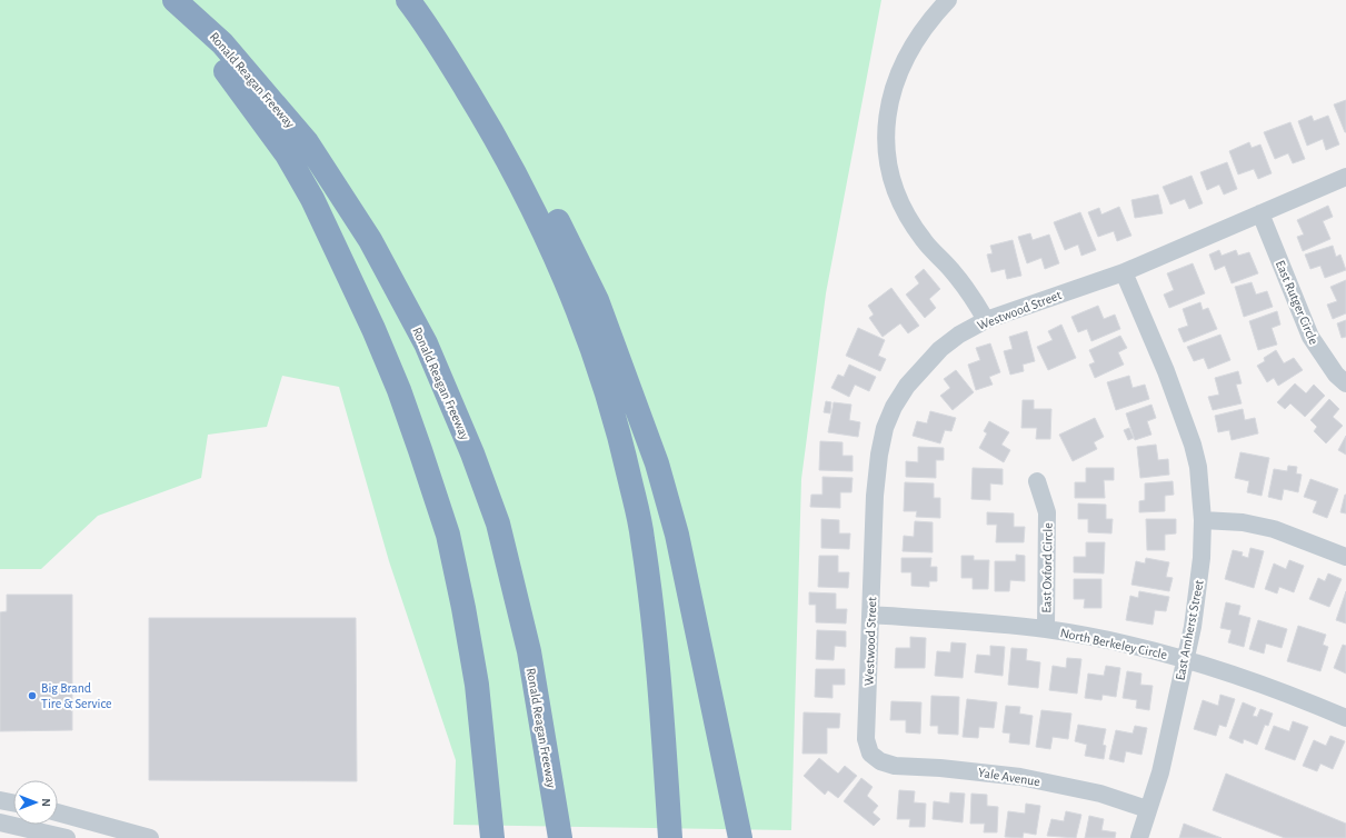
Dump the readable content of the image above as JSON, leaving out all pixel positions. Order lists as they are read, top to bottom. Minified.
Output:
{"streets":{"highway":["Ronald Reagan Freeway"],"street":["East Rutger Circle","Westwood Street","East Oxford Circle","East Amherst Street","North Berkeley Circle","Yale Avenue"]},"crossings":[["East Rutger Circle","Westwood Street"],["Westwood Street","East Amherst Street"],["Westwood Street","North Berkeley Circle"],["Westwood Street","Yale Avenue"],["East Oxford Circle","North Berkeley Circle"],["East Amherst Street","North Berkeley Circle"],["East Amherst Street","Yale Avenue"]],"places":["Big Brand Tire & Service"],"north":"right"}
